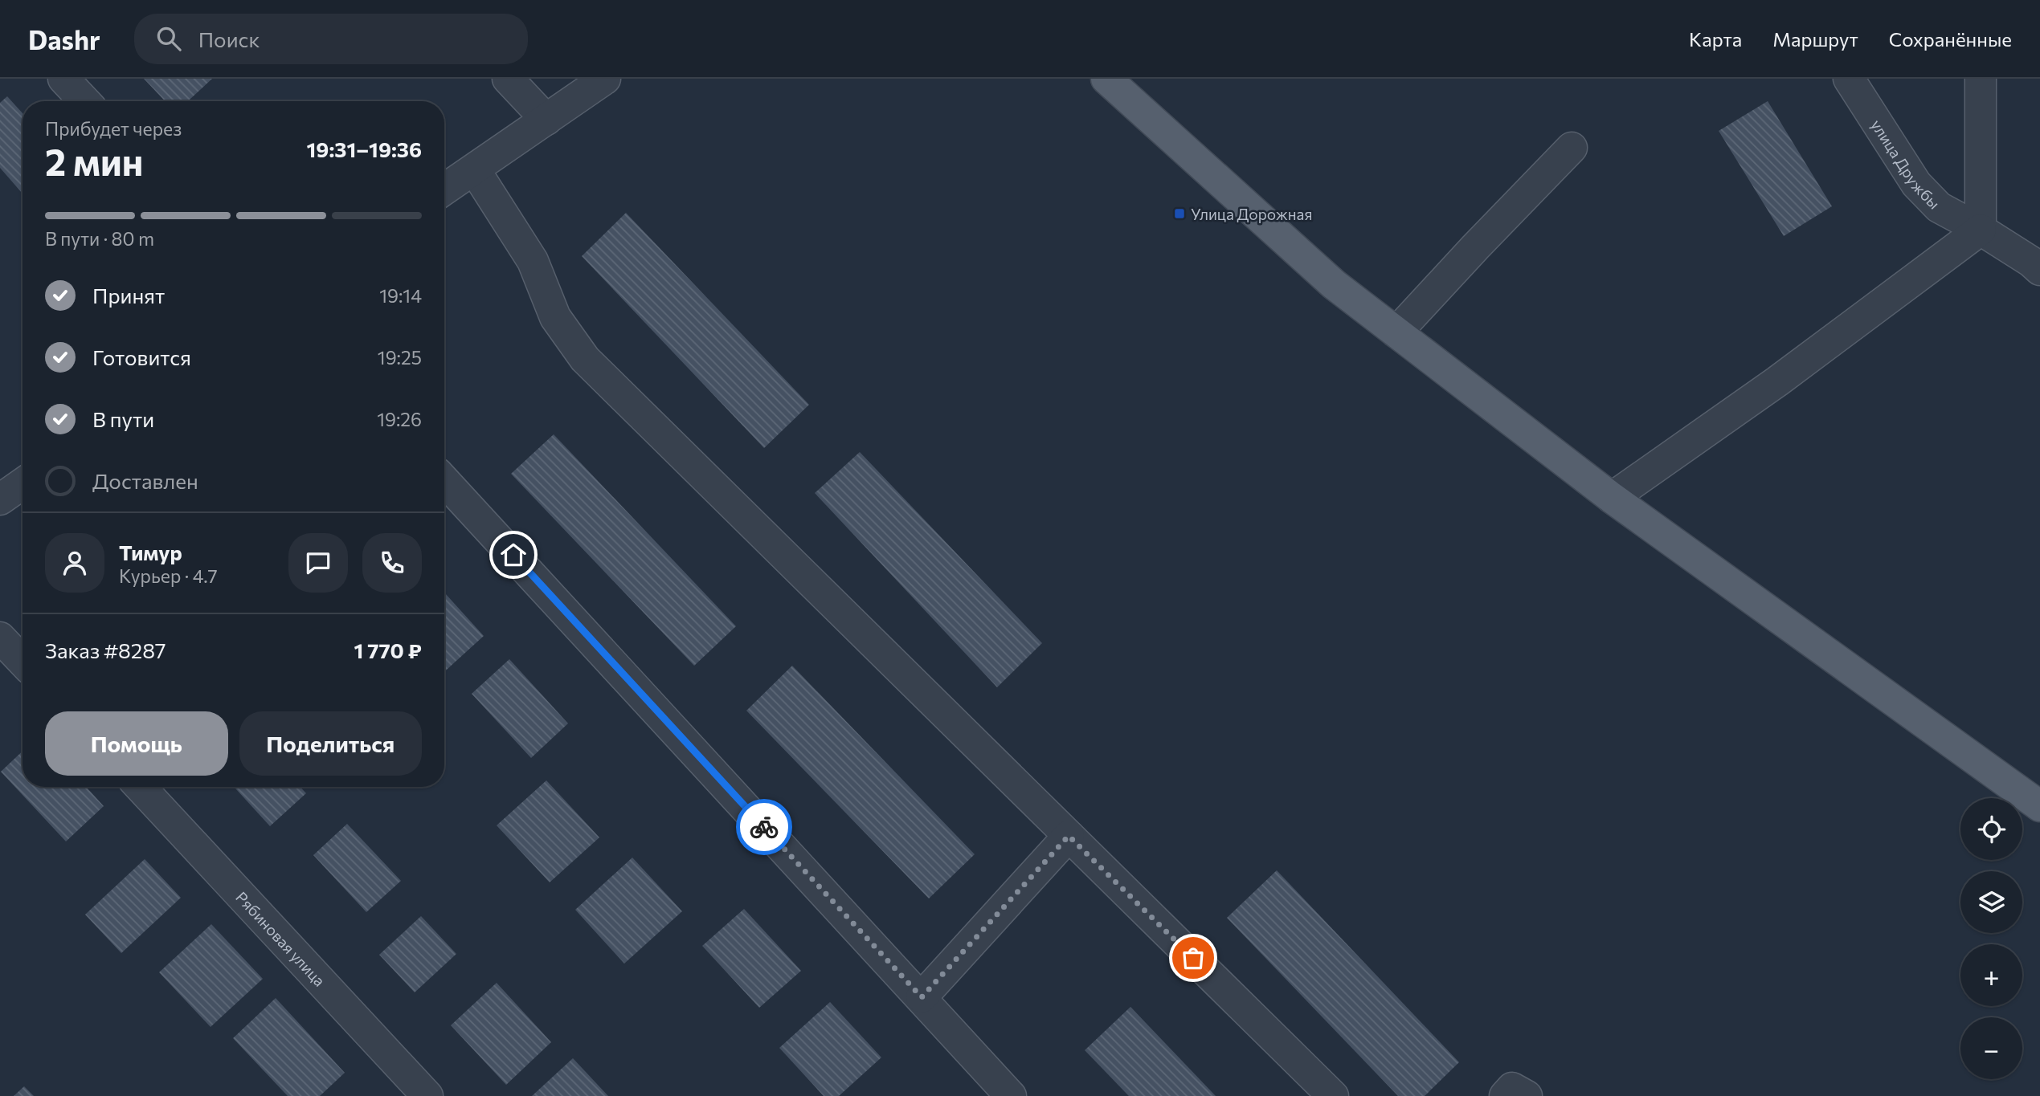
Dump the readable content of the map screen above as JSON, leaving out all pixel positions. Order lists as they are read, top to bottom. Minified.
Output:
{"streets":{"street":["улица Дружбы","Рябиновая улица"]},"places":{"transit":["Улица Дорожная"]},"page":{"header":"Dashr","search":"Поиск","nav":["Карта","Маршрут","Сохранённые"],"heading":["2 мин","Прибудет через","19:31–19:36"],"panel":["Тимур","Курьер · 4.7","Заказ #8287","1 770 ₽"],"bar":"В пути · 80 m","list":[["Принят","19:14"],["Готовится","19:25"],["В пути","19:26"],"Доставлен"],"buttons":["Помощь","Поделиться"],"map_buttons":["+","−"]}}
